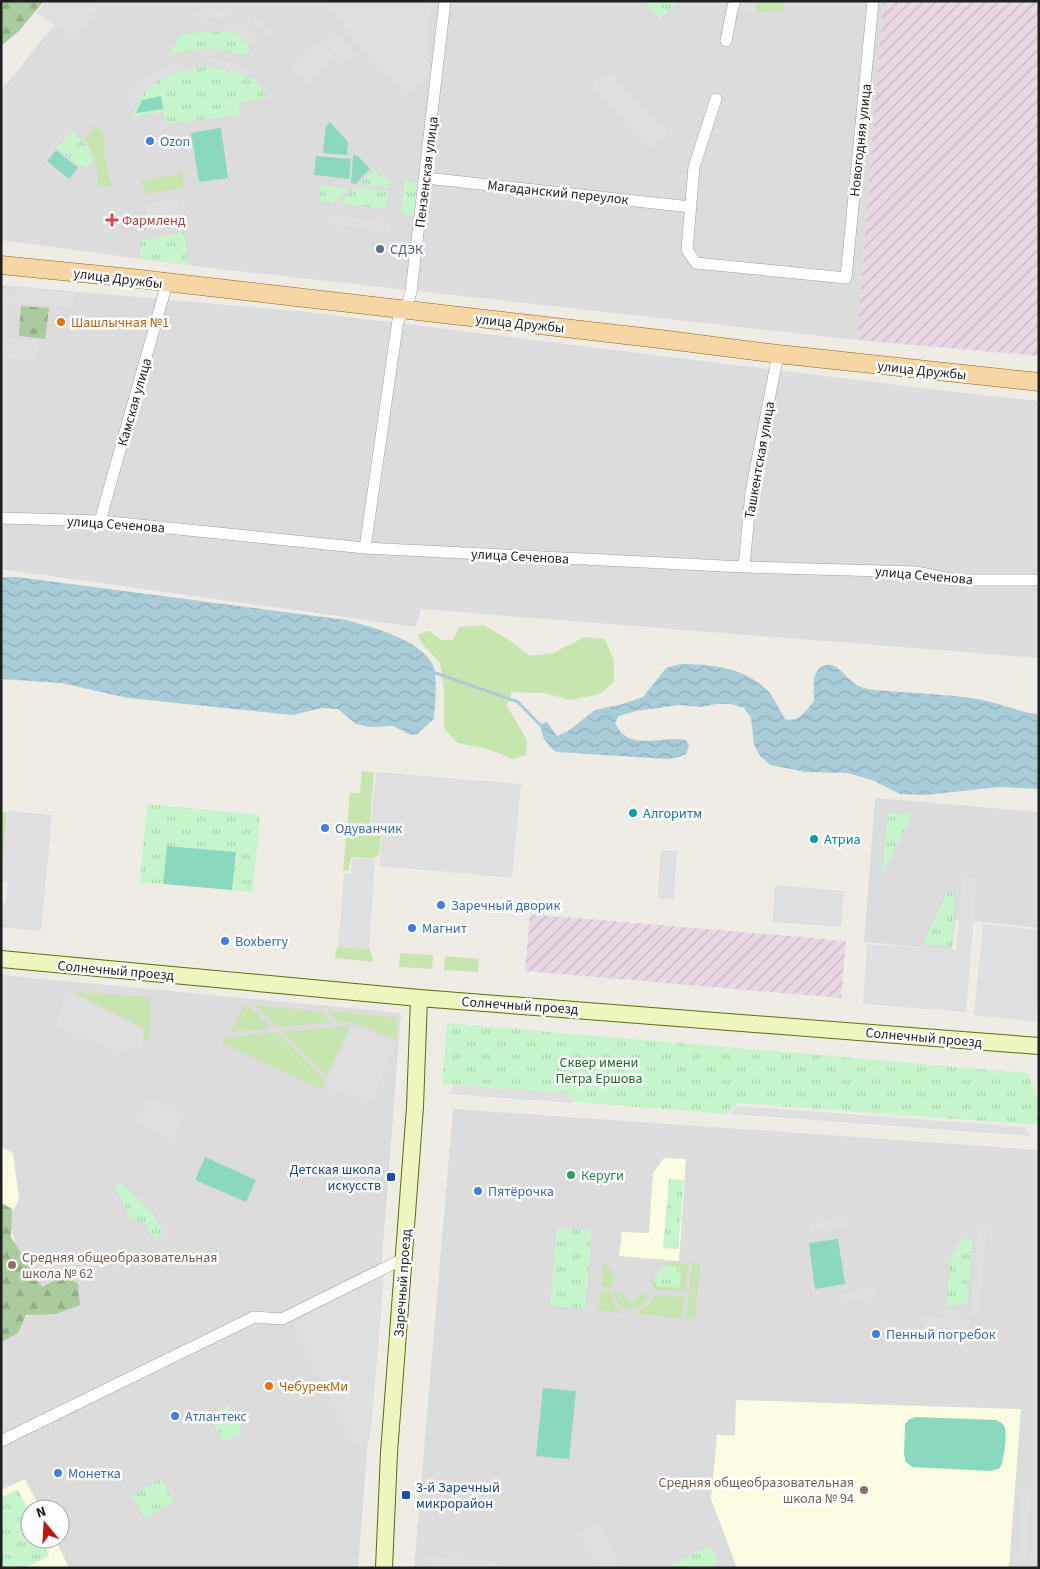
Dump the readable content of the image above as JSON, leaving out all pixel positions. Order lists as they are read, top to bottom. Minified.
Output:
{"streets":{"main road":["улица Дружбы"],"street":["Новогодняя улица","Пензенская улица","Магаданский переулок","Камская улица","Ташкентская улица","улица Сеченова","Солнечный проезд","Заречный проезд"]},"crossings":[["Новогодняя улица","Магаданский переулок"],["Пензенская улица","Магаданский переулок"],["Пензенская улица","улица Дружбы"],["Пензенская улица","улица Сеченова"],["улица Дружбы","Камская улица"],["улица Дружбы","Ташкентская улица"],["Камская улица","улица Сеченова"],["Ташкентская улица","улица Сеченова"],["Солнечный проезд","Заречный проезд"]],"parks":["Сквер имени Петра Ершова"],"places":{"other":["Ozon","СДЭК","Шашлычная №1","Алгоритм","Одуванчик","Атриа","Заречный дворик","Магнит","Boxberry","Керуги","Пятёрочка","Средняя общеобразовательная школа № 62","Пенный погребок","ЧебурекМи","Атлантекс","Монетка","Средняя общеобразовательная школа № 94"],"health":["Фармленд"],"transit":["Детская школа искусств","3-й Заречный микрорайон"]},"north":"top"}
